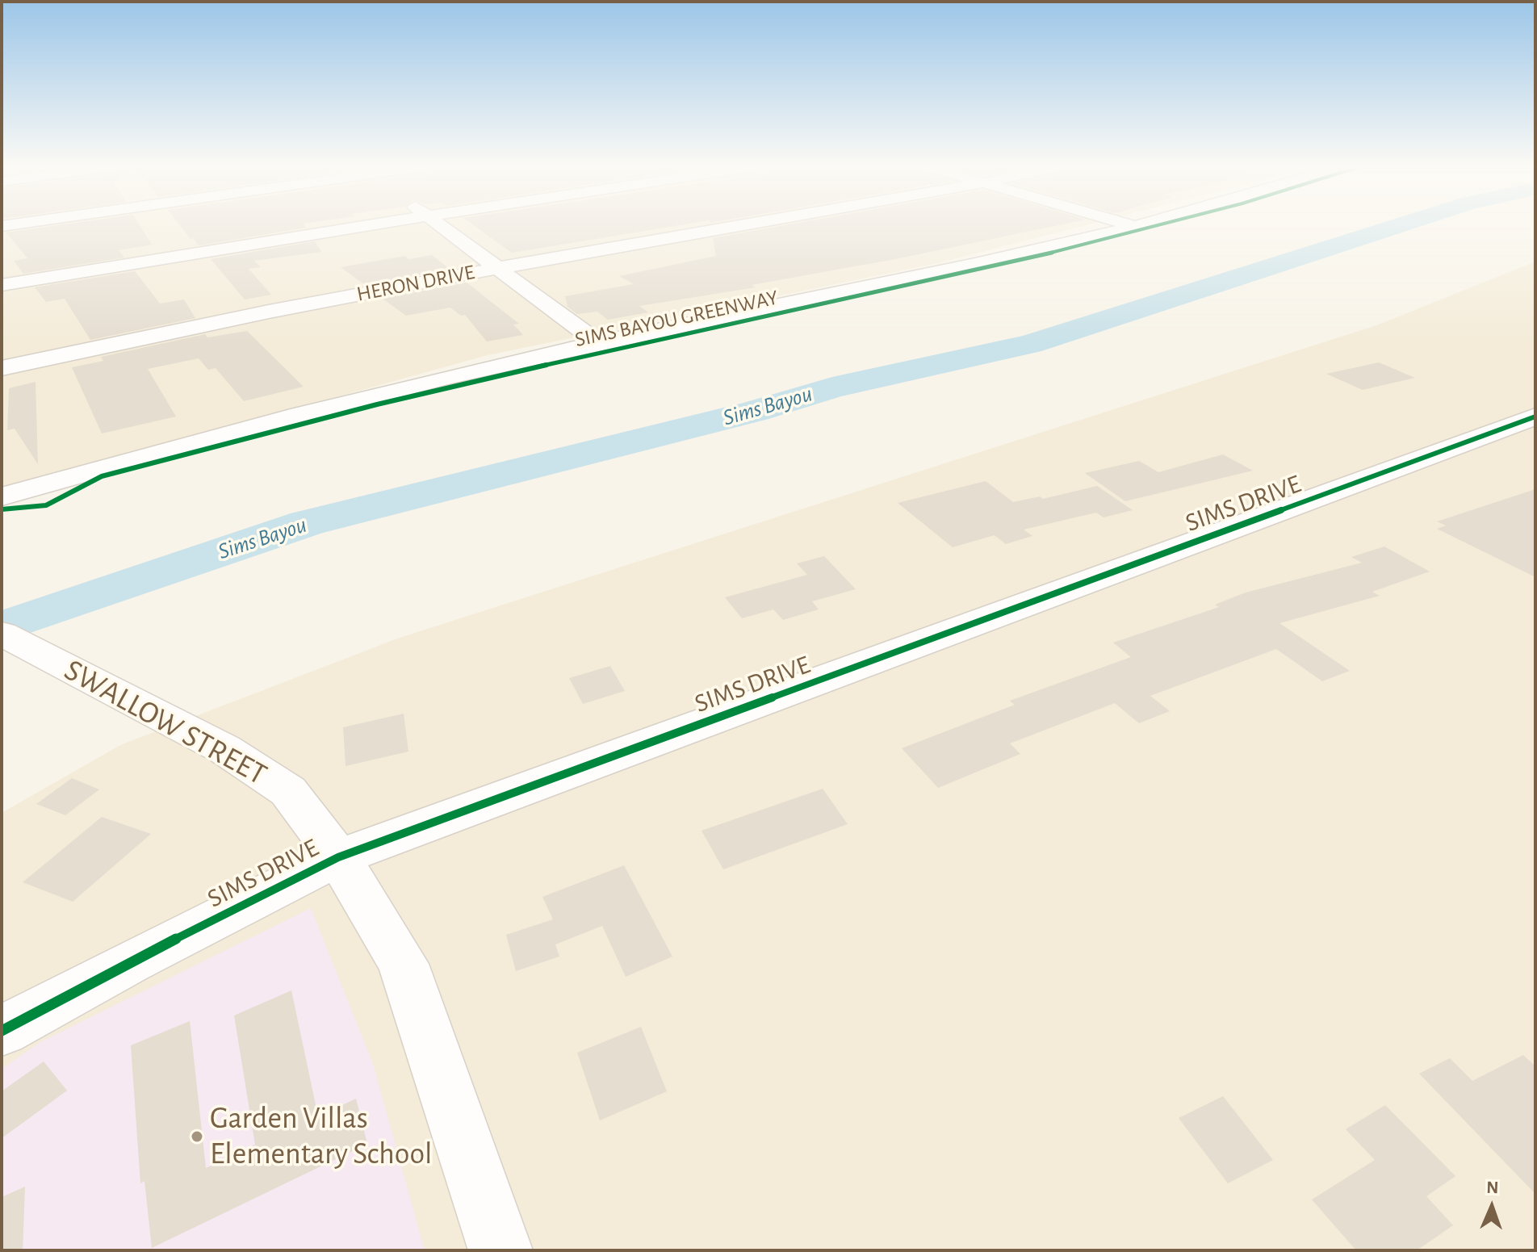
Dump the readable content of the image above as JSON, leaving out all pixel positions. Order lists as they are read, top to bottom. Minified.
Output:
{"streets":{"street":["HERON DRIVE","SIMS DRIVE","SWALLOW STREET"],"cycle path":["SIMS BAYOU GREENWAY"]},"crossings":[["SIMS DRIVE","SWALLOW STREET"]],"water":["Sims Bayou"],"places":["Garden Villas Elementary School"],"north":"top"}
